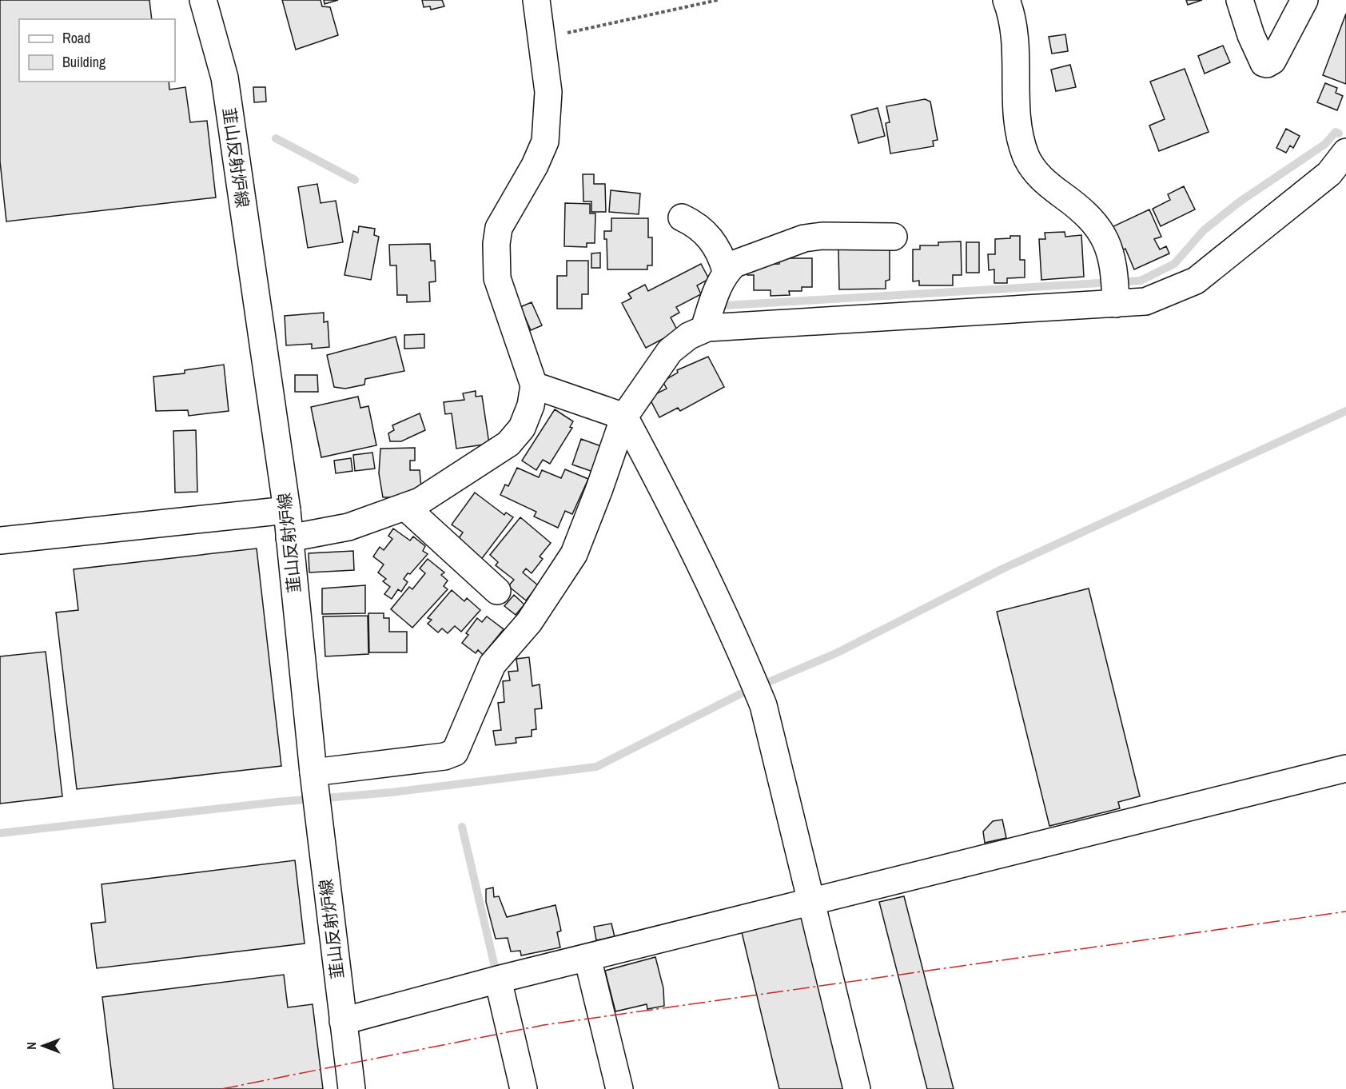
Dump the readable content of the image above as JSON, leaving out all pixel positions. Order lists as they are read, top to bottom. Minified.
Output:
{"streets":{"street":["韮山反射炉線"]},"legend":["Road","Building"],"north":"left"}
